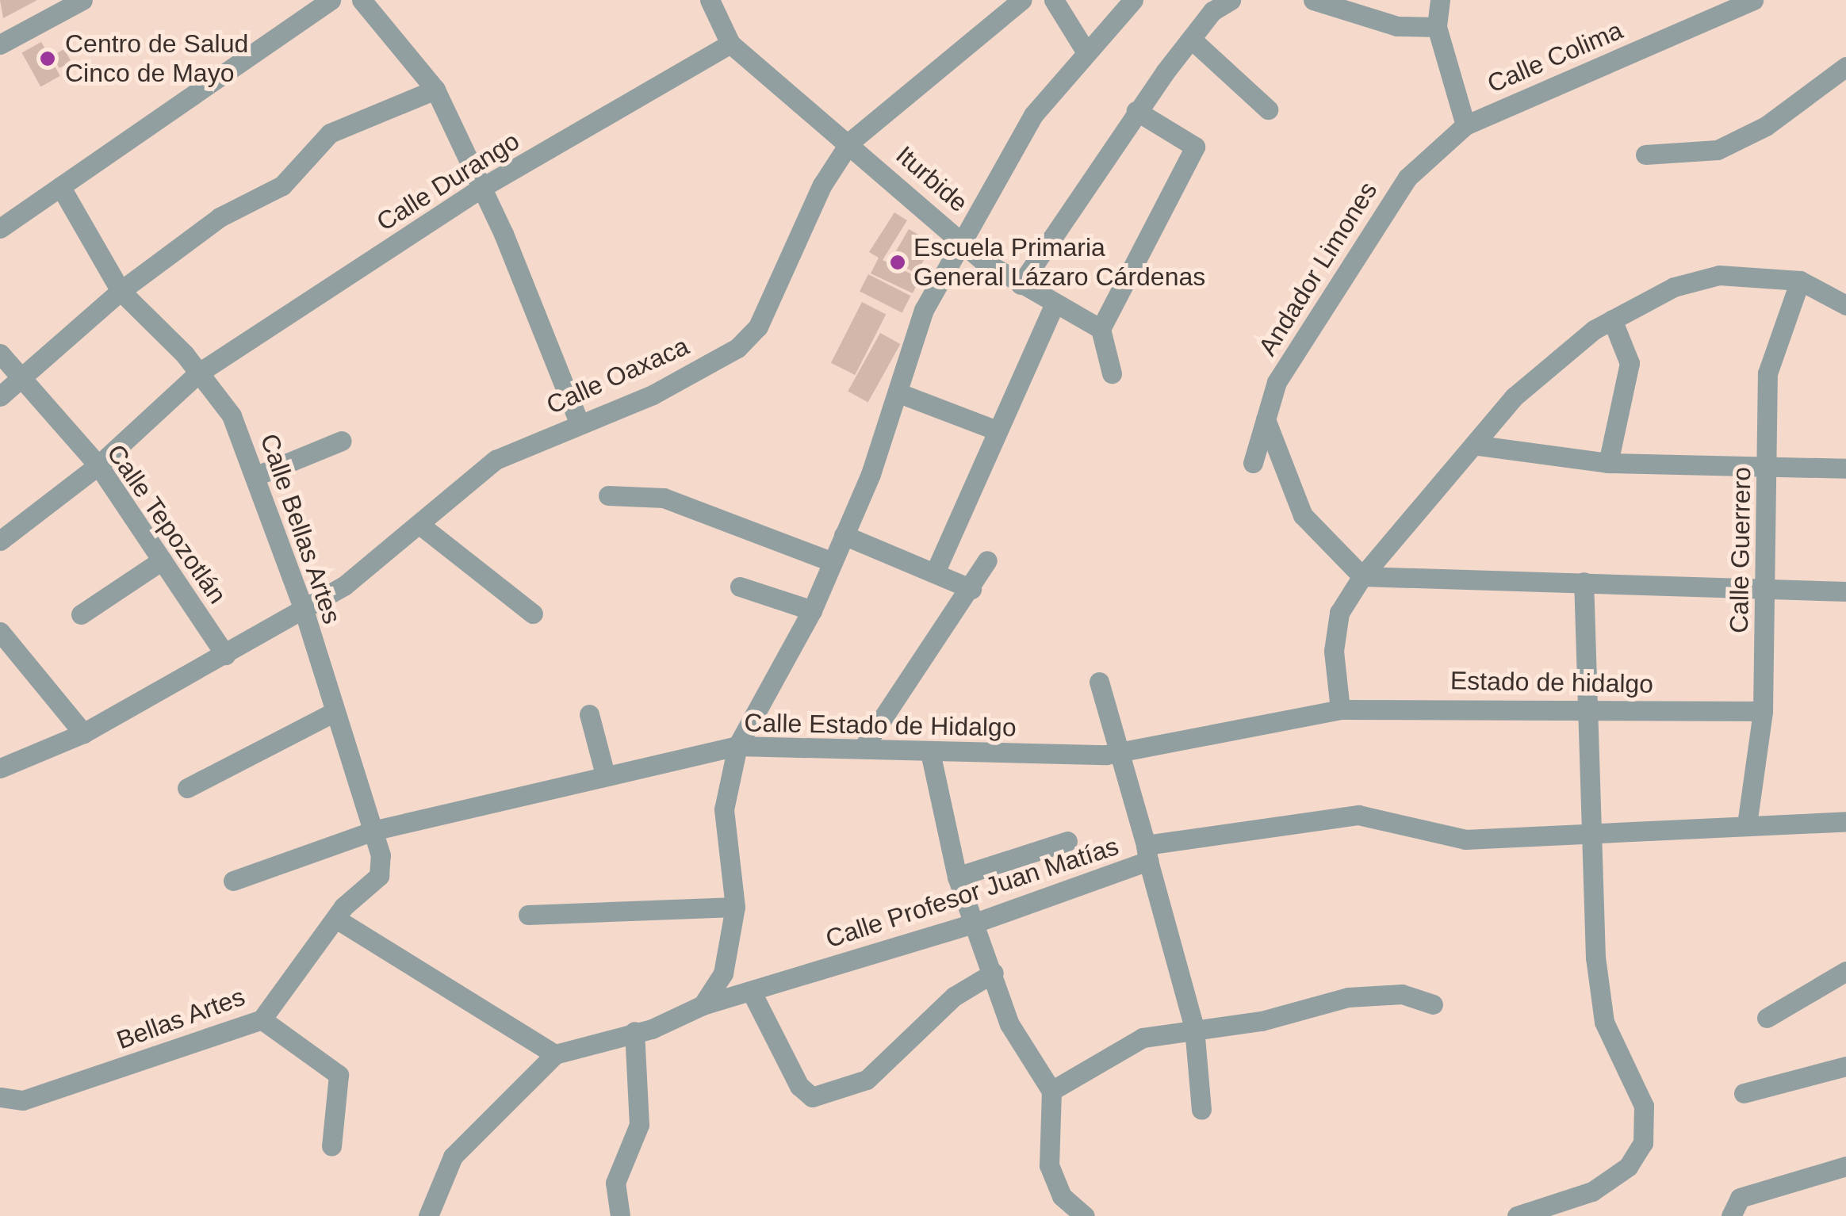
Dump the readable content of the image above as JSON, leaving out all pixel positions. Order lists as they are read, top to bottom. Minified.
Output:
{"streets":{"street":["Calle Colima","Iturbide","Calle Durango","Andador Limones","Calle Oaxaca","Calle Tepozotlán","Calle Bellas Artes","Calle Guerrero","Estado de hidalgo","Calle Estado de Hidalgo","Calle Profesor Juan Matías","Bellas Artes"]},"crossings":[["Calle Colima","Andador Limones"],["Iturbide","Calle Durango"],["Iturbide","Calle Oaxaca"],["Calle Durango","Calle Tepozotlán"],["Calle Durango","Calle Bellas Artes"],["Calle Oaxaca","Calle Tepozotlán"],["Calle Oaxaca","Calle Bellas Artes"],["Calle Bellas Artes","Calle Estado de Hidalgo"],["Calle Bellas Artes","Bellas Artes"],["Calle Guerrero","Estado de hidalgo"],["Calle Guerrero","Calle Profesor Juan Matías"],["Estado de hidalgo","Calle Estado de Hidalgo"]],"places":["Centro de Salud Cinco de Mayo","Escuela Primaria General Lázaro Cárdenas"]}
